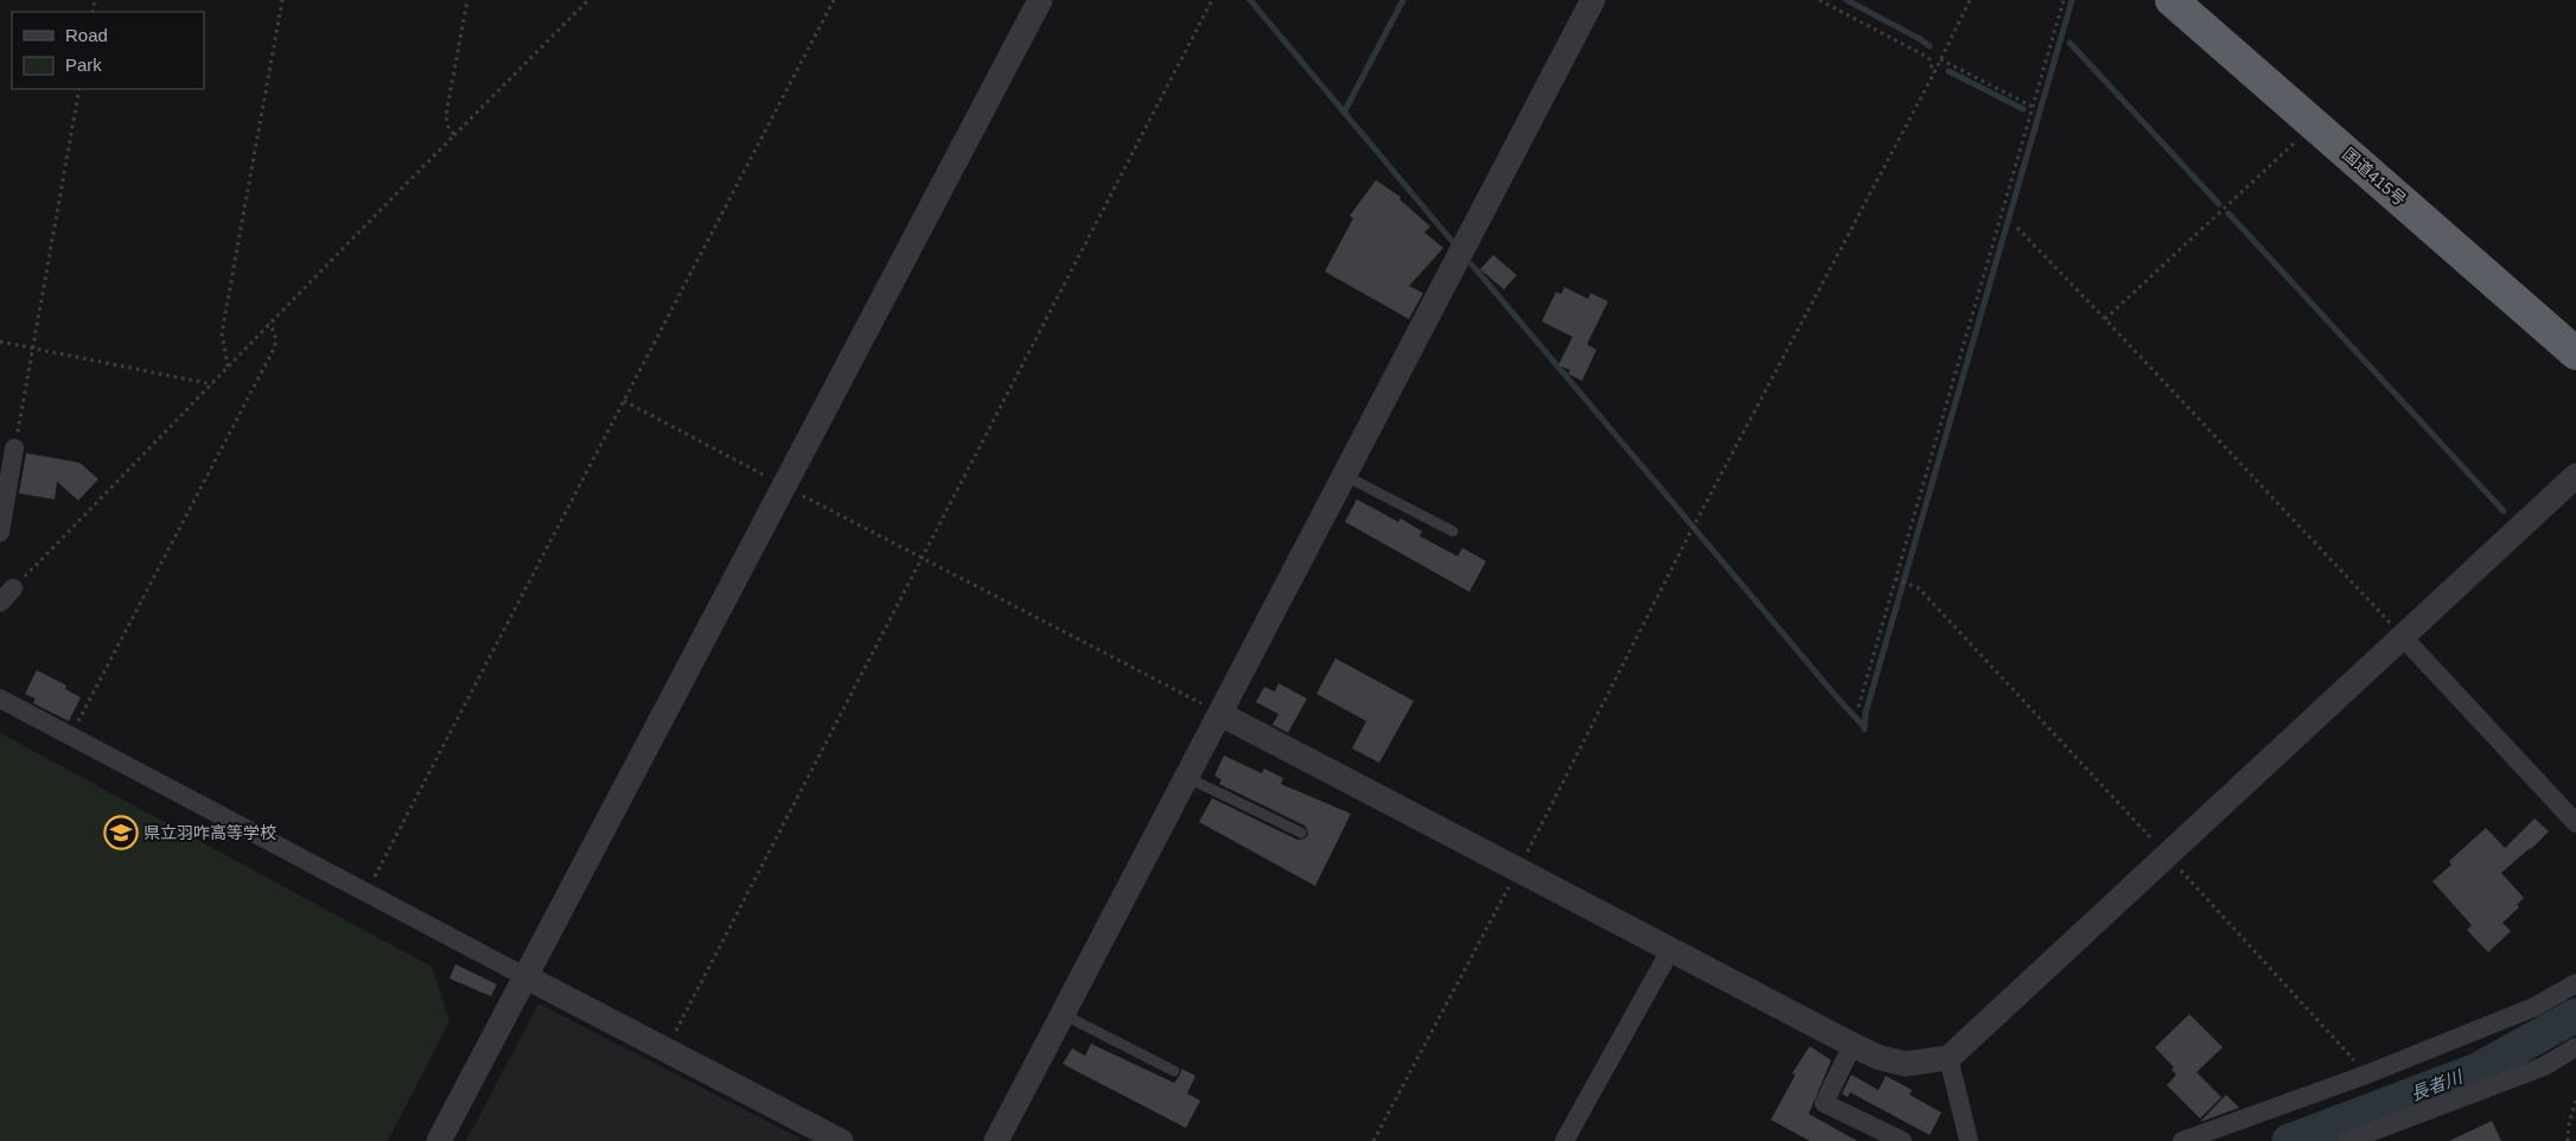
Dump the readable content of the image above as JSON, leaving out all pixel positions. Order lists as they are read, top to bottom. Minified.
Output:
{"streets":{"highway":["国道415号"]},"water":["長者川"],"places":{"school or university":["県立羽咋高等学校"]},"legend":["Road","Park"]}
